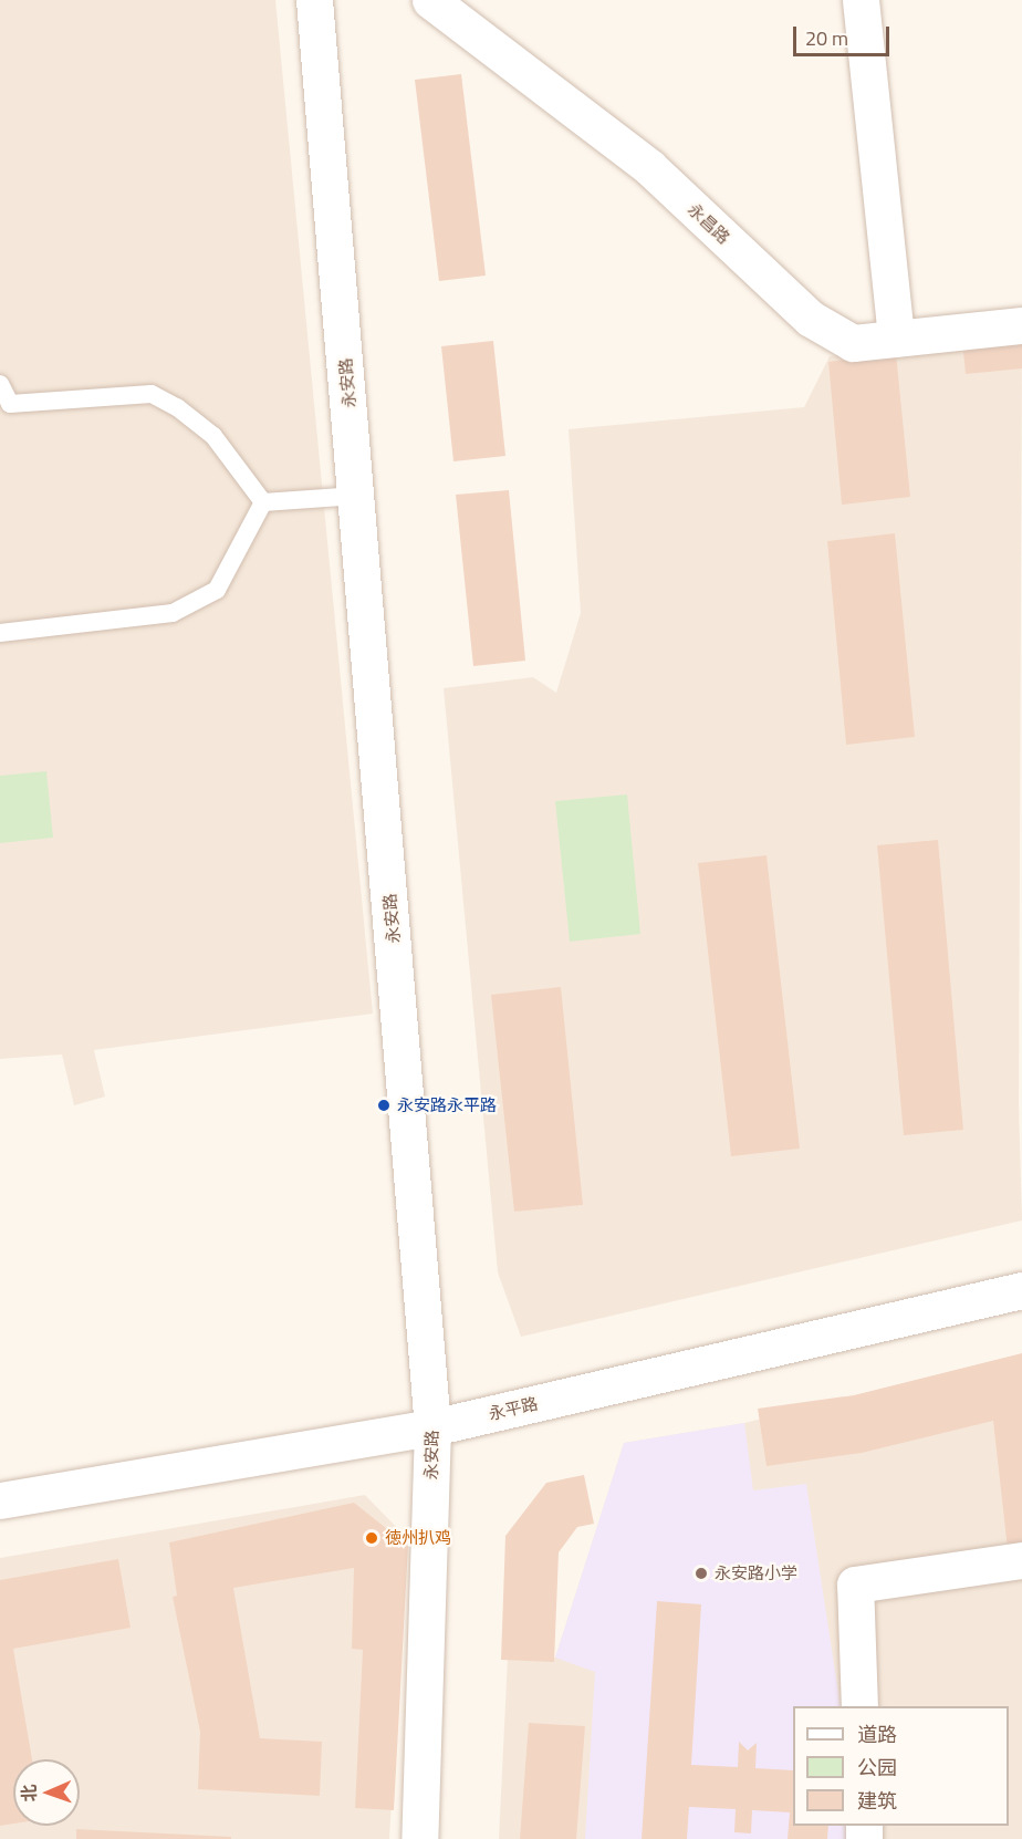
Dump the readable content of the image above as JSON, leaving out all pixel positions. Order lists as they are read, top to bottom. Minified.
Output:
{"streets":{"street":["永昌路","永安路","永平路"]},"crossings":[["永安路","永平路"]],"places":["永安路永平路","徳州扒鸡","永安路小学"],"legend":["道路","公园","建筑"],"scale_bar":"20 m","north":"left"}
